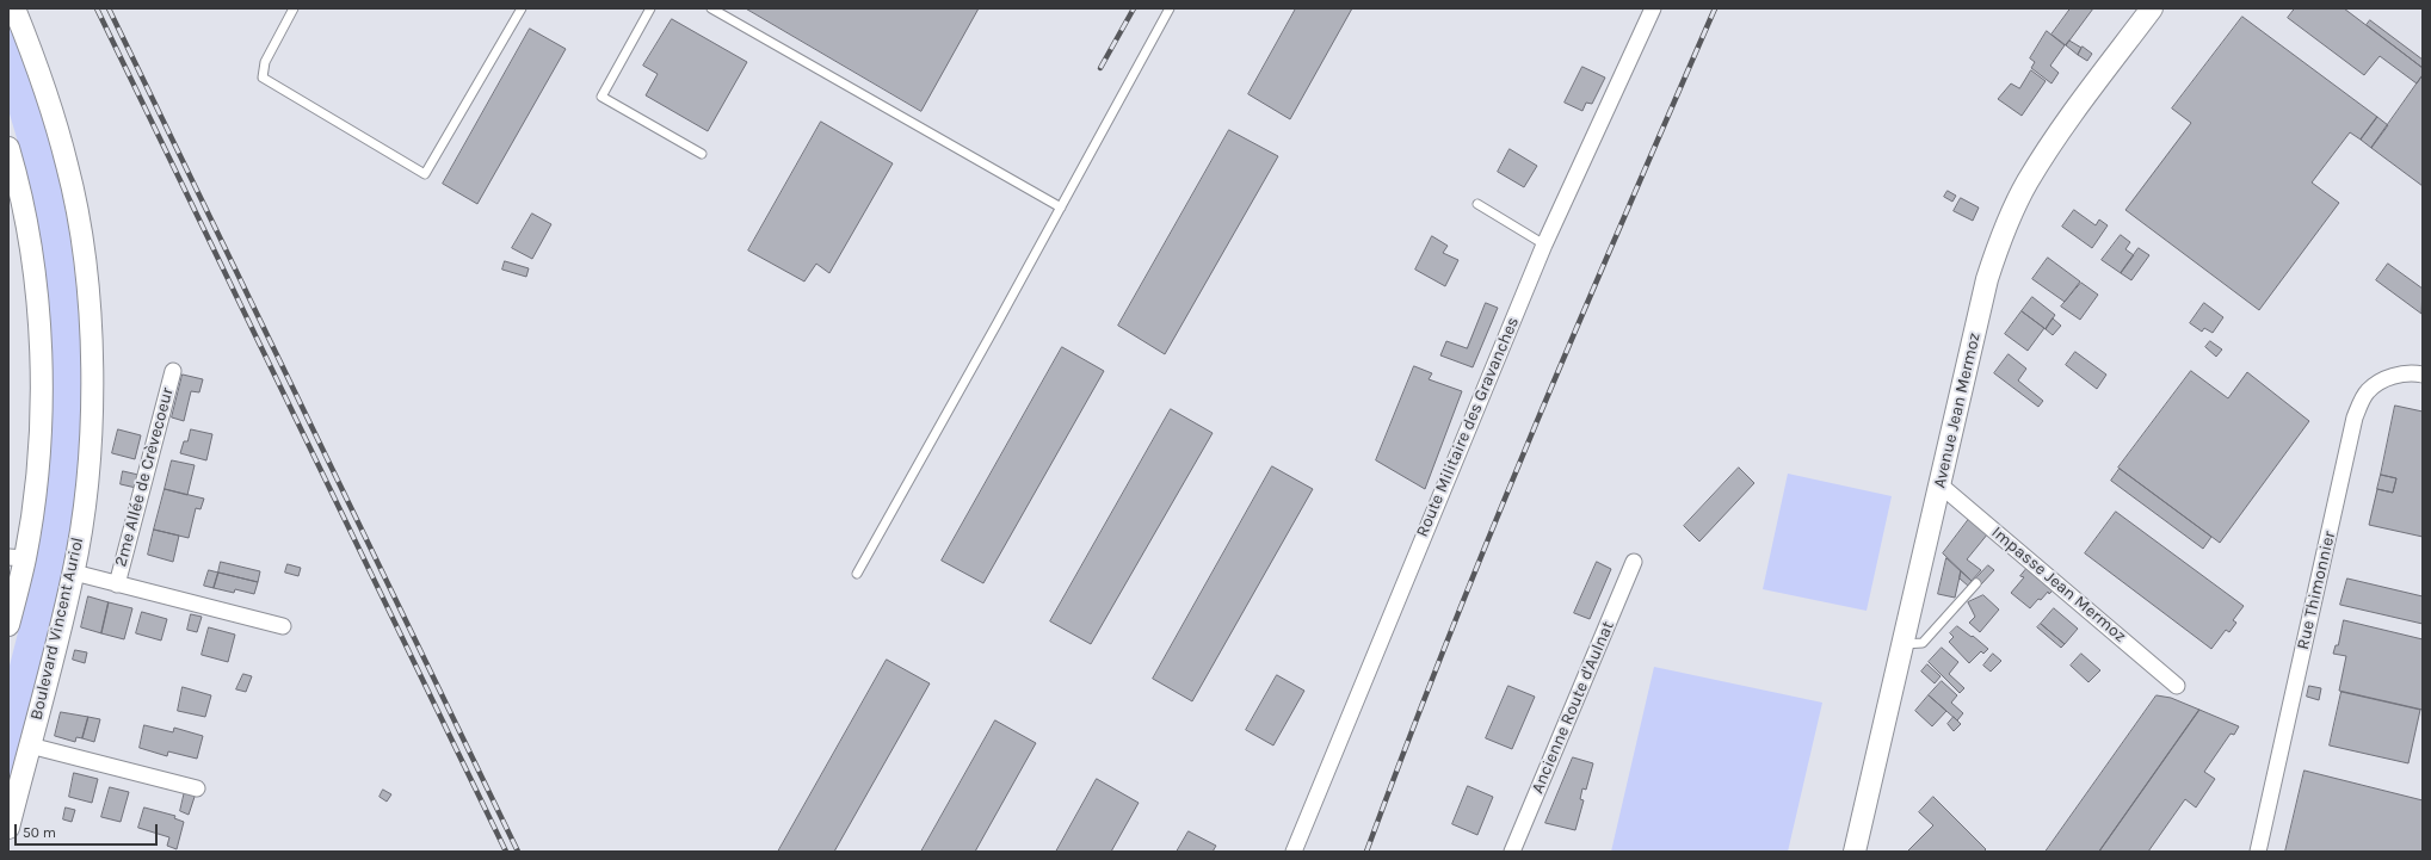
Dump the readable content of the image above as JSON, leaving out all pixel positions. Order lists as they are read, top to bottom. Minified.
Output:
{"streets":{"main road":["Avenue Jean Mermoz","Boulevard Vincent Auriol"],"street":["Route Militaire des Gravanches","2me Allée de Crèvecoeur","Impasse Jean Mermoz","Rue Thimonnier","Ancienne Route d'Aulnat"]},"crossings":[["Avenue Jean Mermoz","Impasse Jean Mermoz"],["2me Allée de Crèvecoeur","Boulevard Vincent Auriol"]],"scale_bar":"50 m"}
